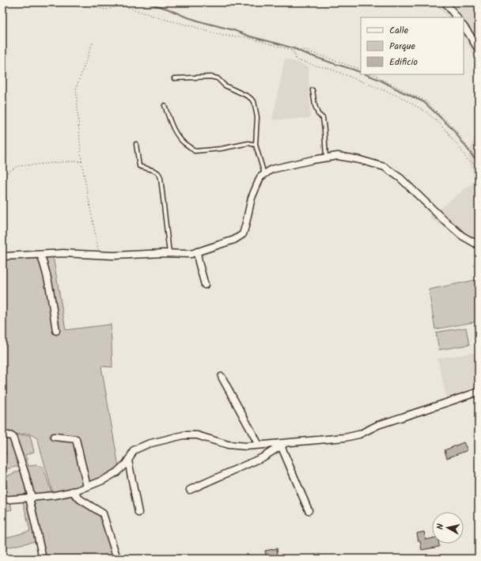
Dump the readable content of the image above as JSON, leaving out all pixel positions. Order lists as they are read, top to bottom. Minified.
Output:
{"legend":["Calle","Parque","Edificio"],"north":"left"}
